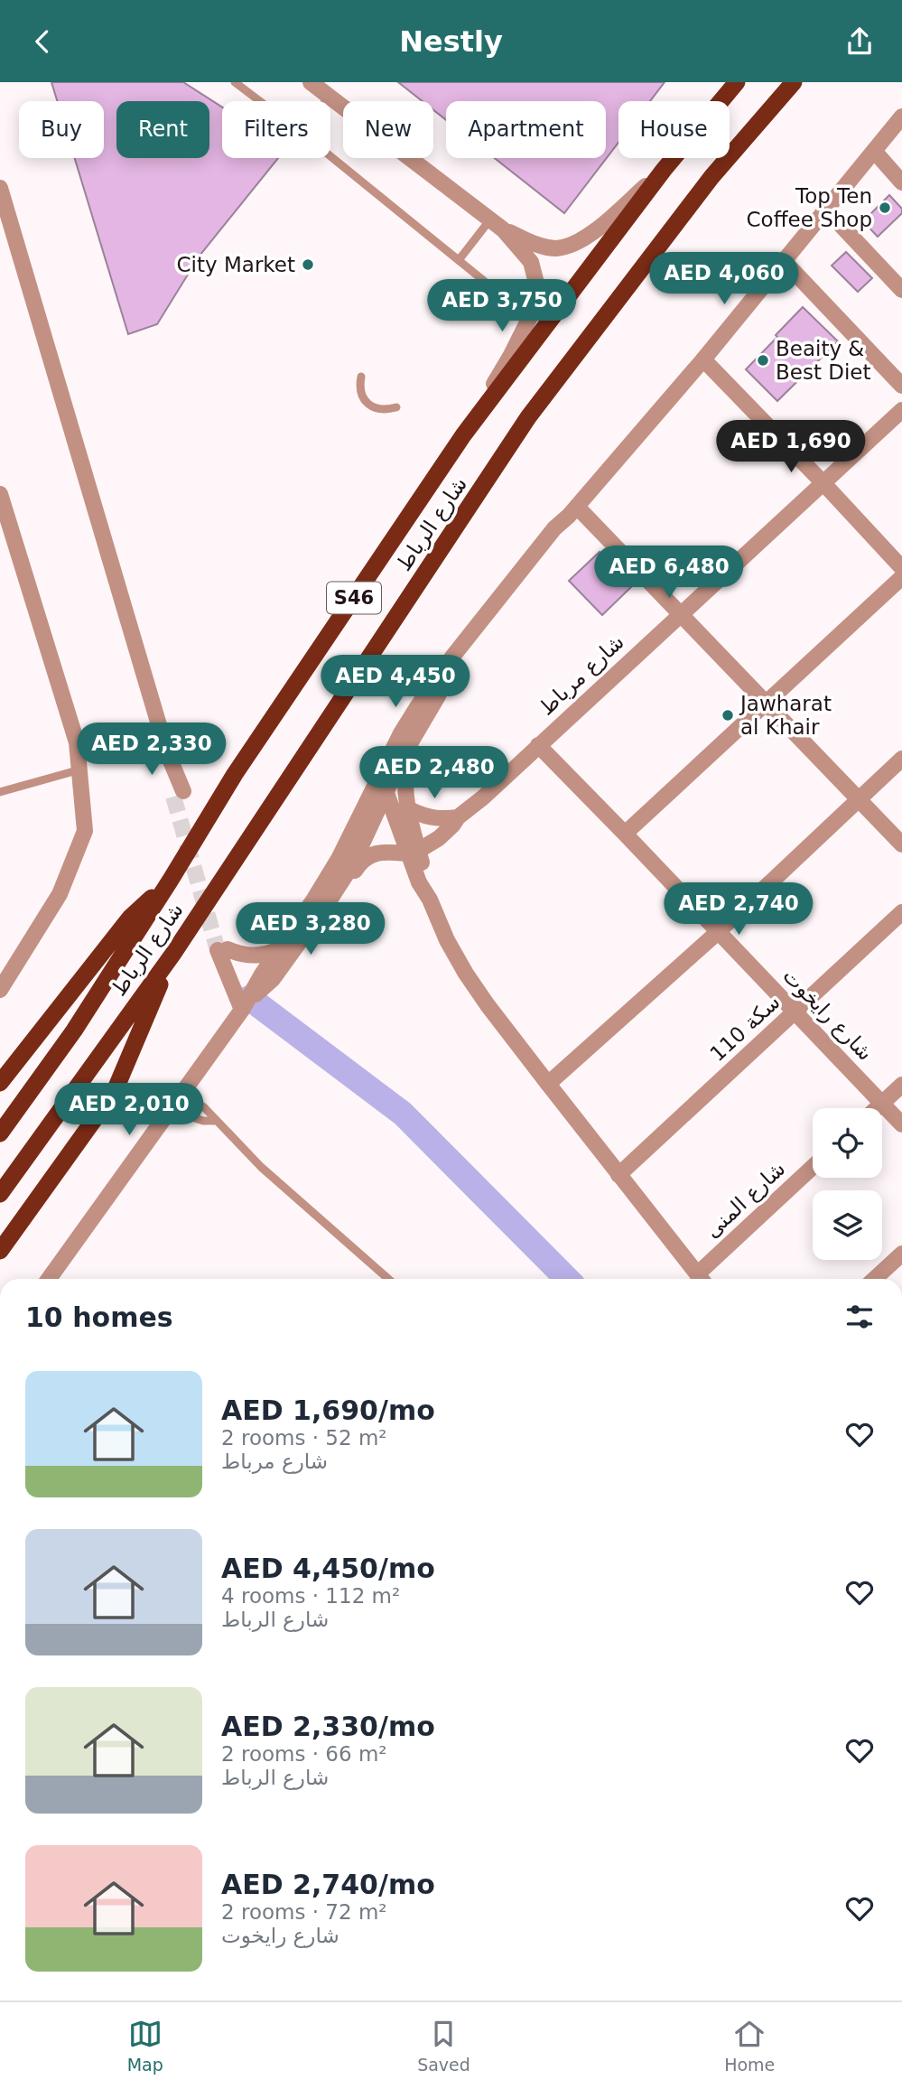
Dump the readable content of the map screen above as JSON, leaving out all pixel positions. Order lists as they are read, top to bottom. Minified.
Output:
{"streets":{"highway":["شارع الرباط","S46"],"street":["شارع مرباط","شارع رايخوت","سكة 110","شارع المنى"]},"crossings":[["شارع مرباط","شارع رايخوت"],["شارع رايخوت","سكة 110"]],"places":["Top Ten Coffee Shop","City Market","Beaity & Best Diet","Jawharat al Khair"],"page":{"header":"Nestly","chip":["Buy","Rent","Filters","New","Apartment","House"],"price":["AED 4,060","AED 3,750","AED 1,690","AED 6,480","AED 4,450","AED 2,330","AED 2,480","AED 2,740","AED 3,280","AED 2,010"],"heading":"10 homes","list":[{"name":"AED 1,690/mo","note":"2 rooms · 52 m² · شارع مرباط"},{"name":"AED 4,450/mo","note":"4 rooms · 112 m² · شارع الرباط"},{"name":"AED 2,330/mo","note":"2 rooms · 66 m² · شارع الرباط"},{"name":"AED 2,740/mo","note":"2 rooms · 72 m² · شارع رايخوت"}],"tabs":["Map","Saved","Home"]}}
